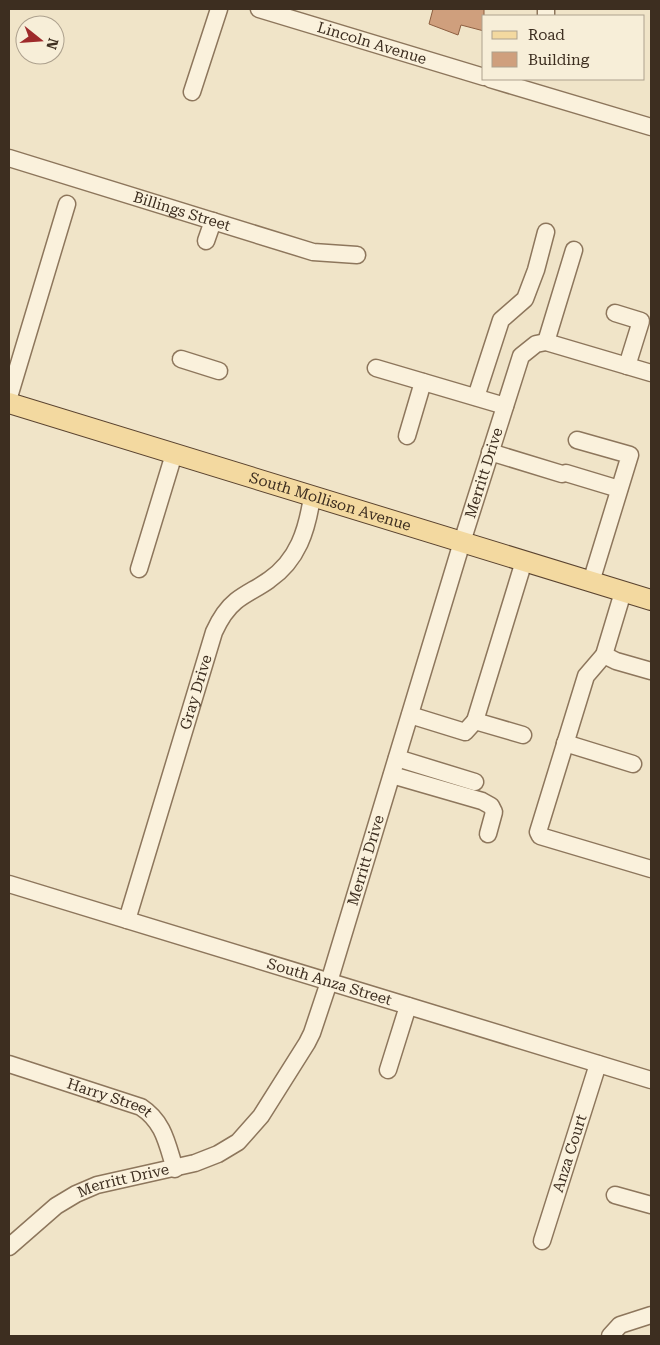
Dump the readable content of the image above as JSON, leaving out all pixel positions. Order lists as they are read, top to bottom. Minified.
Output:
{"streets":{"main road":["South Mollison Avenue"],"street":["Lincoln Avenue","Billings Street","Merritt Drive","Gray Drive","South Anza Street","Harry Street","Anza Court"]},"crossings":[["Merritt Drive","South Mollison Avenue"],["Merritt Drive","South Anza Street"],["Merritt Drive","Harry Street"],["South Mollison Avenue","Gray Drive"],["Gray Drive","South Anza Street"],["South Anza Street","Anza Court"]],"legend":["Road","Building"],"north":"right"}
